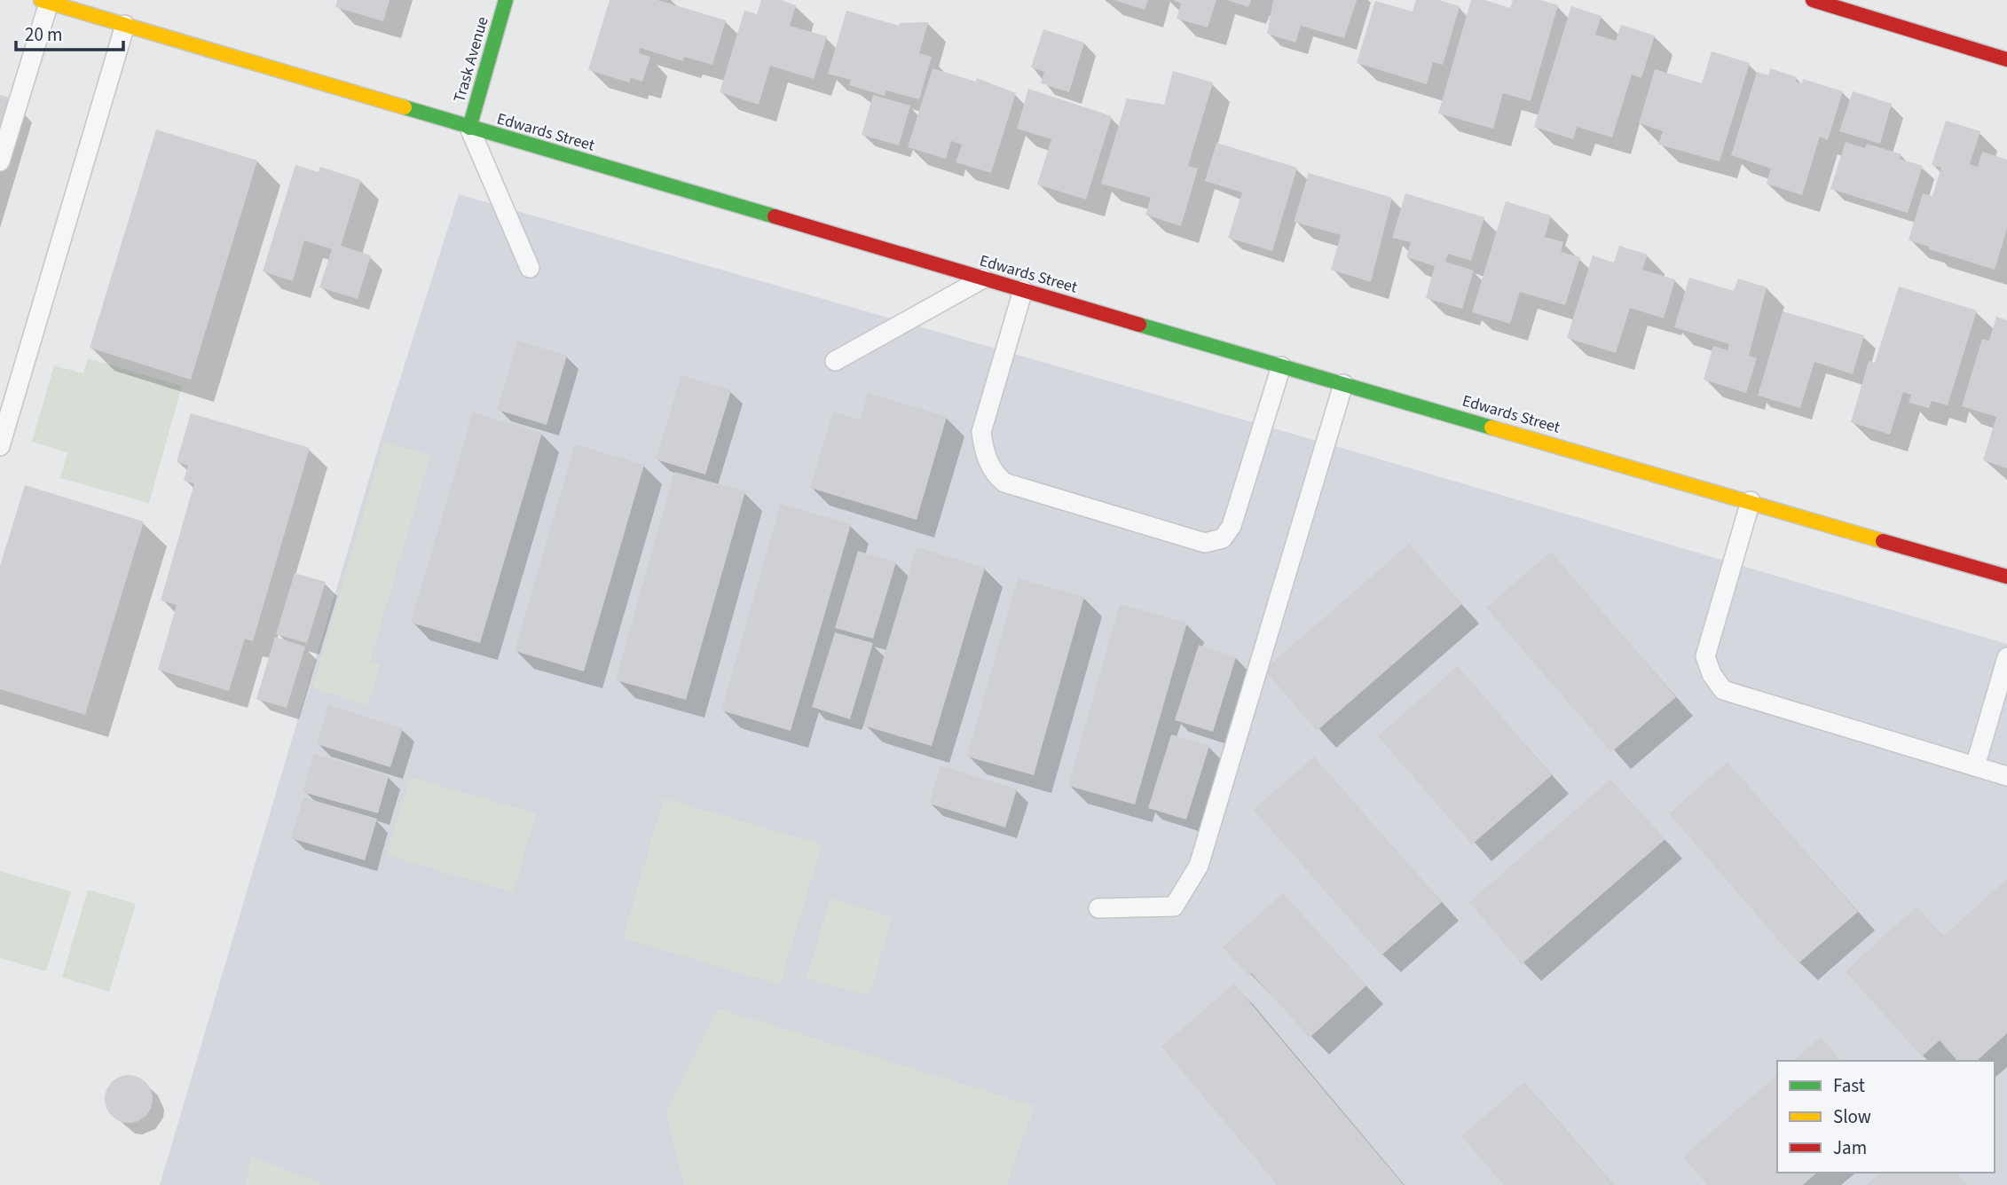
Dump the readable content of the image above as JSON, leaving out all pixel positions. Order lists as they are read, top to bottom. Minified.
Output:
{"streets":{"street":["Trask Avenue","Edwards Street"]},"crossings":[["Trask Avenue","Edwards Street"]],"legend":["Fast","Slow","Jam"],"scale_bar":"20 m"}
